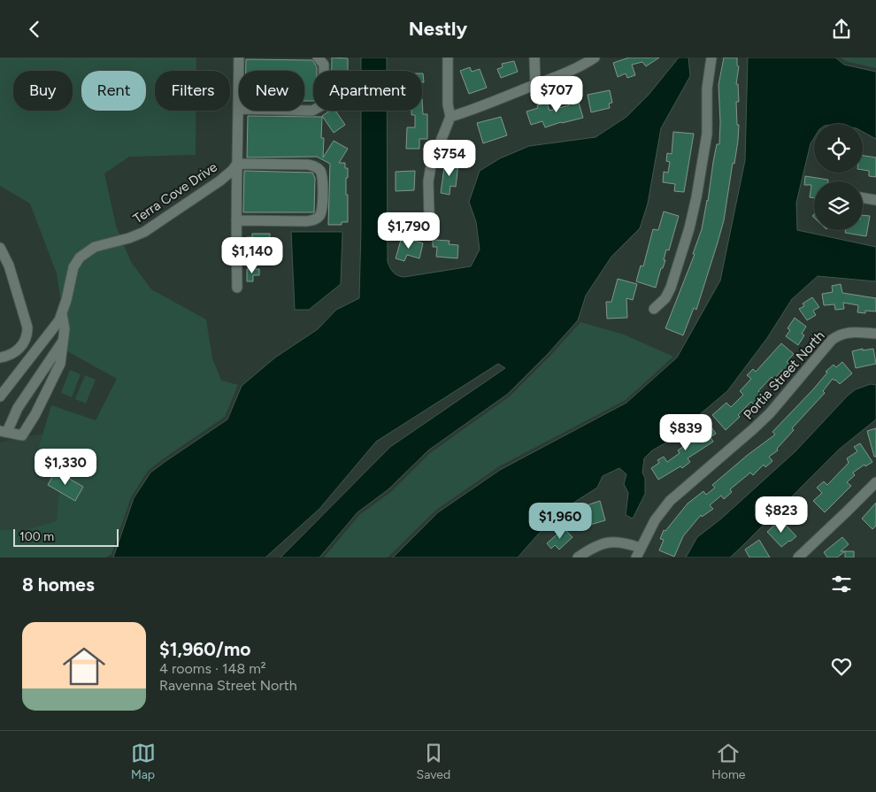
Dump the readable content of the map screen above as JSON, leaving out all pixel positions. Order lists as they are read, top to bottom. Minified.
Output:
{"streets":{"street":["Terra Cove Drive","Portia Street North"]},"scale_bar":"100 m","page":{"header":"Nestly","chip":["Buy","Rent","Filters","New","Apartment"],"price":["$707","$754","$1,790","$1,140","$839","$1,330","$823","$1,960"],"scale":"100 m","heading":"8 homes","list":[{"name":"$1,960/mo","note":"4 rooms · 148 m² · Ravenna Street North"}],"tabs":["Map","Saved","Home"]}}
